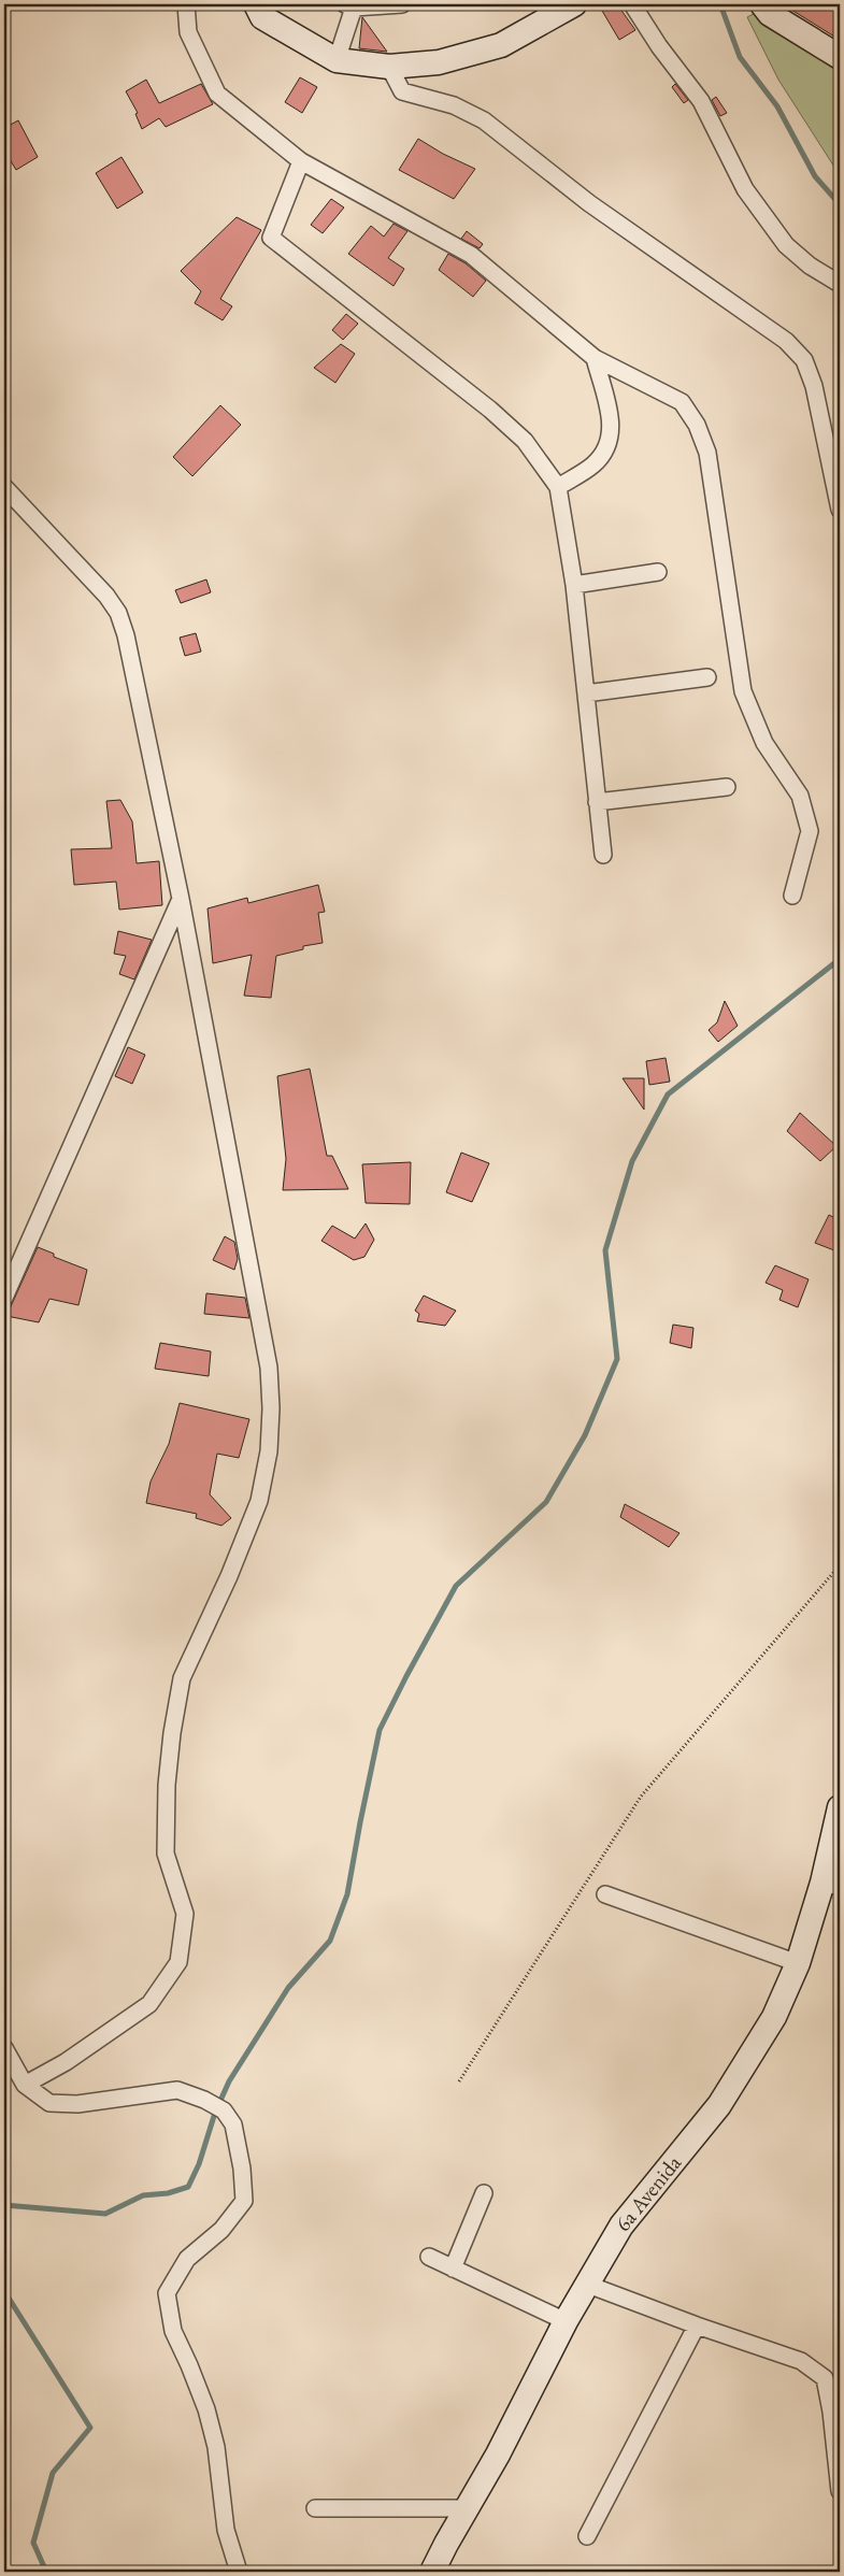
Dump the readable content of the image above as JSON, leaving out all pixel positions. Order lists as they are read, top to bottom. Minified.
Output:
{"streets":{"street":["6a Avenida"]}}
